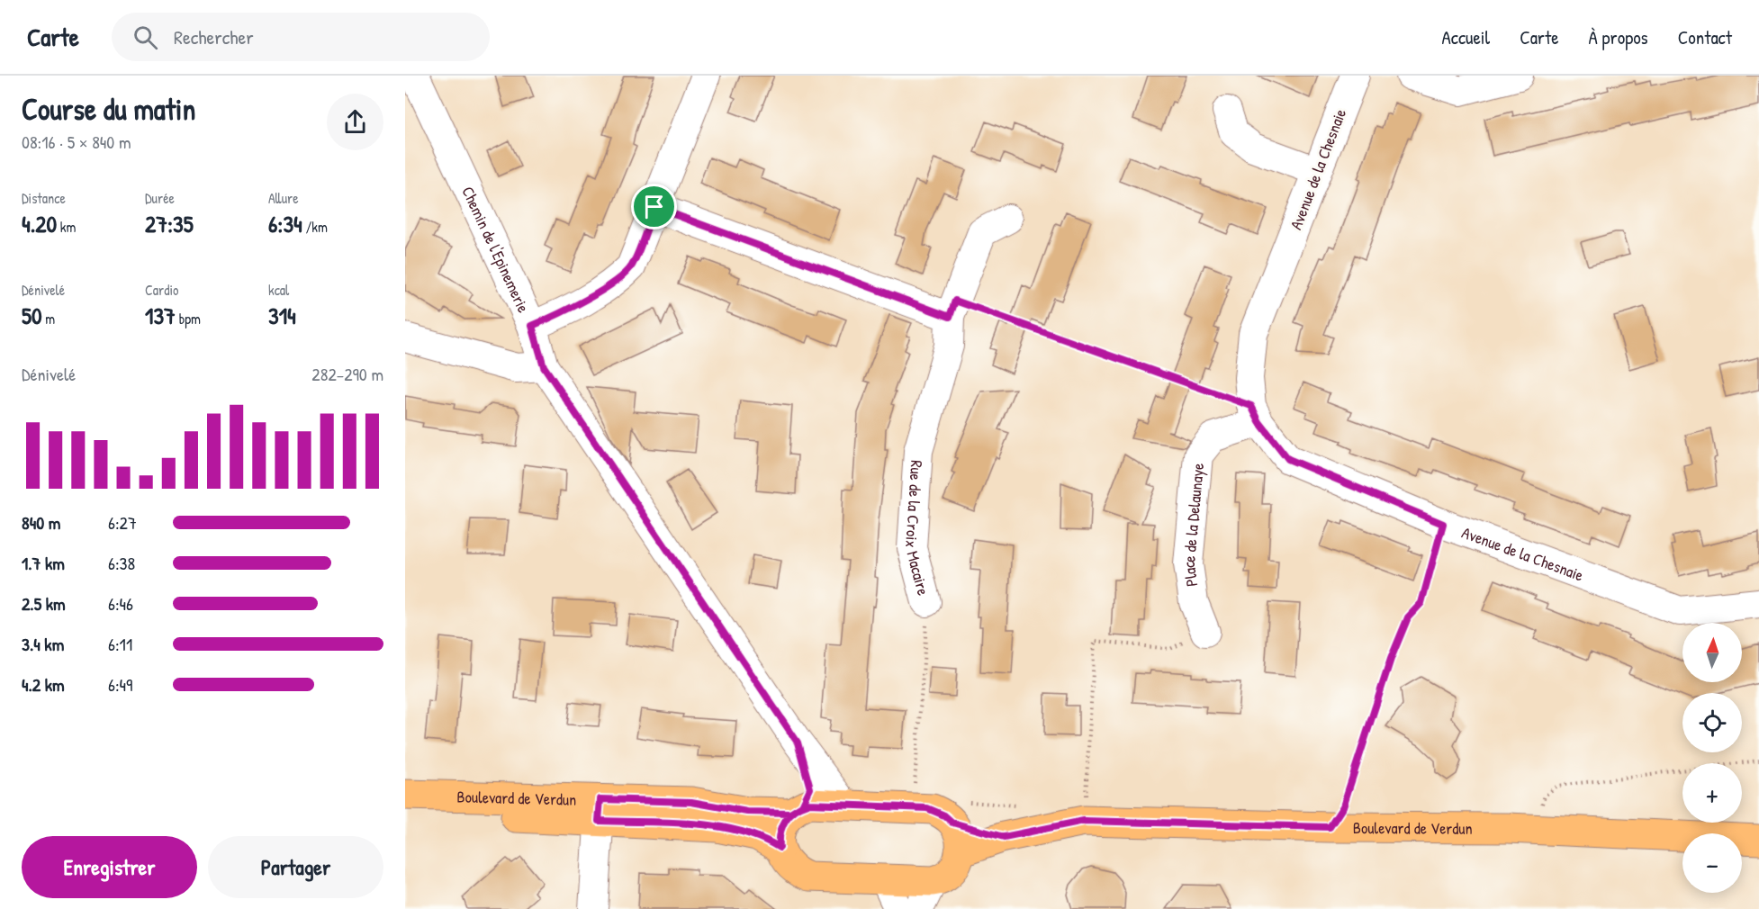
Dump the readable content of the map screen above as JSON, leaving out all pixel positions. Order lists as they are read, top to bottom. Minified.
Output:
{"streets":{"main road":["Boulevard de Verdun"],"street":["Avenue de la Chesnaie","Chemin de l'Epinemerie","Place de la Delaunaye","Rue de la Croix Macaire"]},"crossings":[["Avenue de la Chesnaie","Place de la Delaunaye"],["Chemin de l'Epinemerie","Boulevard de Verdun"]],"north":"top","page":{"header":"Carte","search":"Rechercher","nav":["Accueil","Carte","À propos","Contact"],"heading":["Course du matin","08:16 · 5 × 840 m"],"stats":[["Distance","4.20 km"],["Durée","27:35"],["Allure","6:34 /km"],["Dénivelé","50 m"],["Cardio","137 bpm"],["kcal","314"]],"chart":["Dénivelé","282–290 m"],"list":[{"name":"840 m","note":"6:27"},{"name":"1.7 km","note":"6:38"},{"name":"2.5 km","note":"6:46"},{"name":"3.4 km","note":"6:11"},{"name":"4.2 km","note":"6:49"}],"map_buttons":["+","−"],"buttons":["Enregistrer","Partager"]}}
